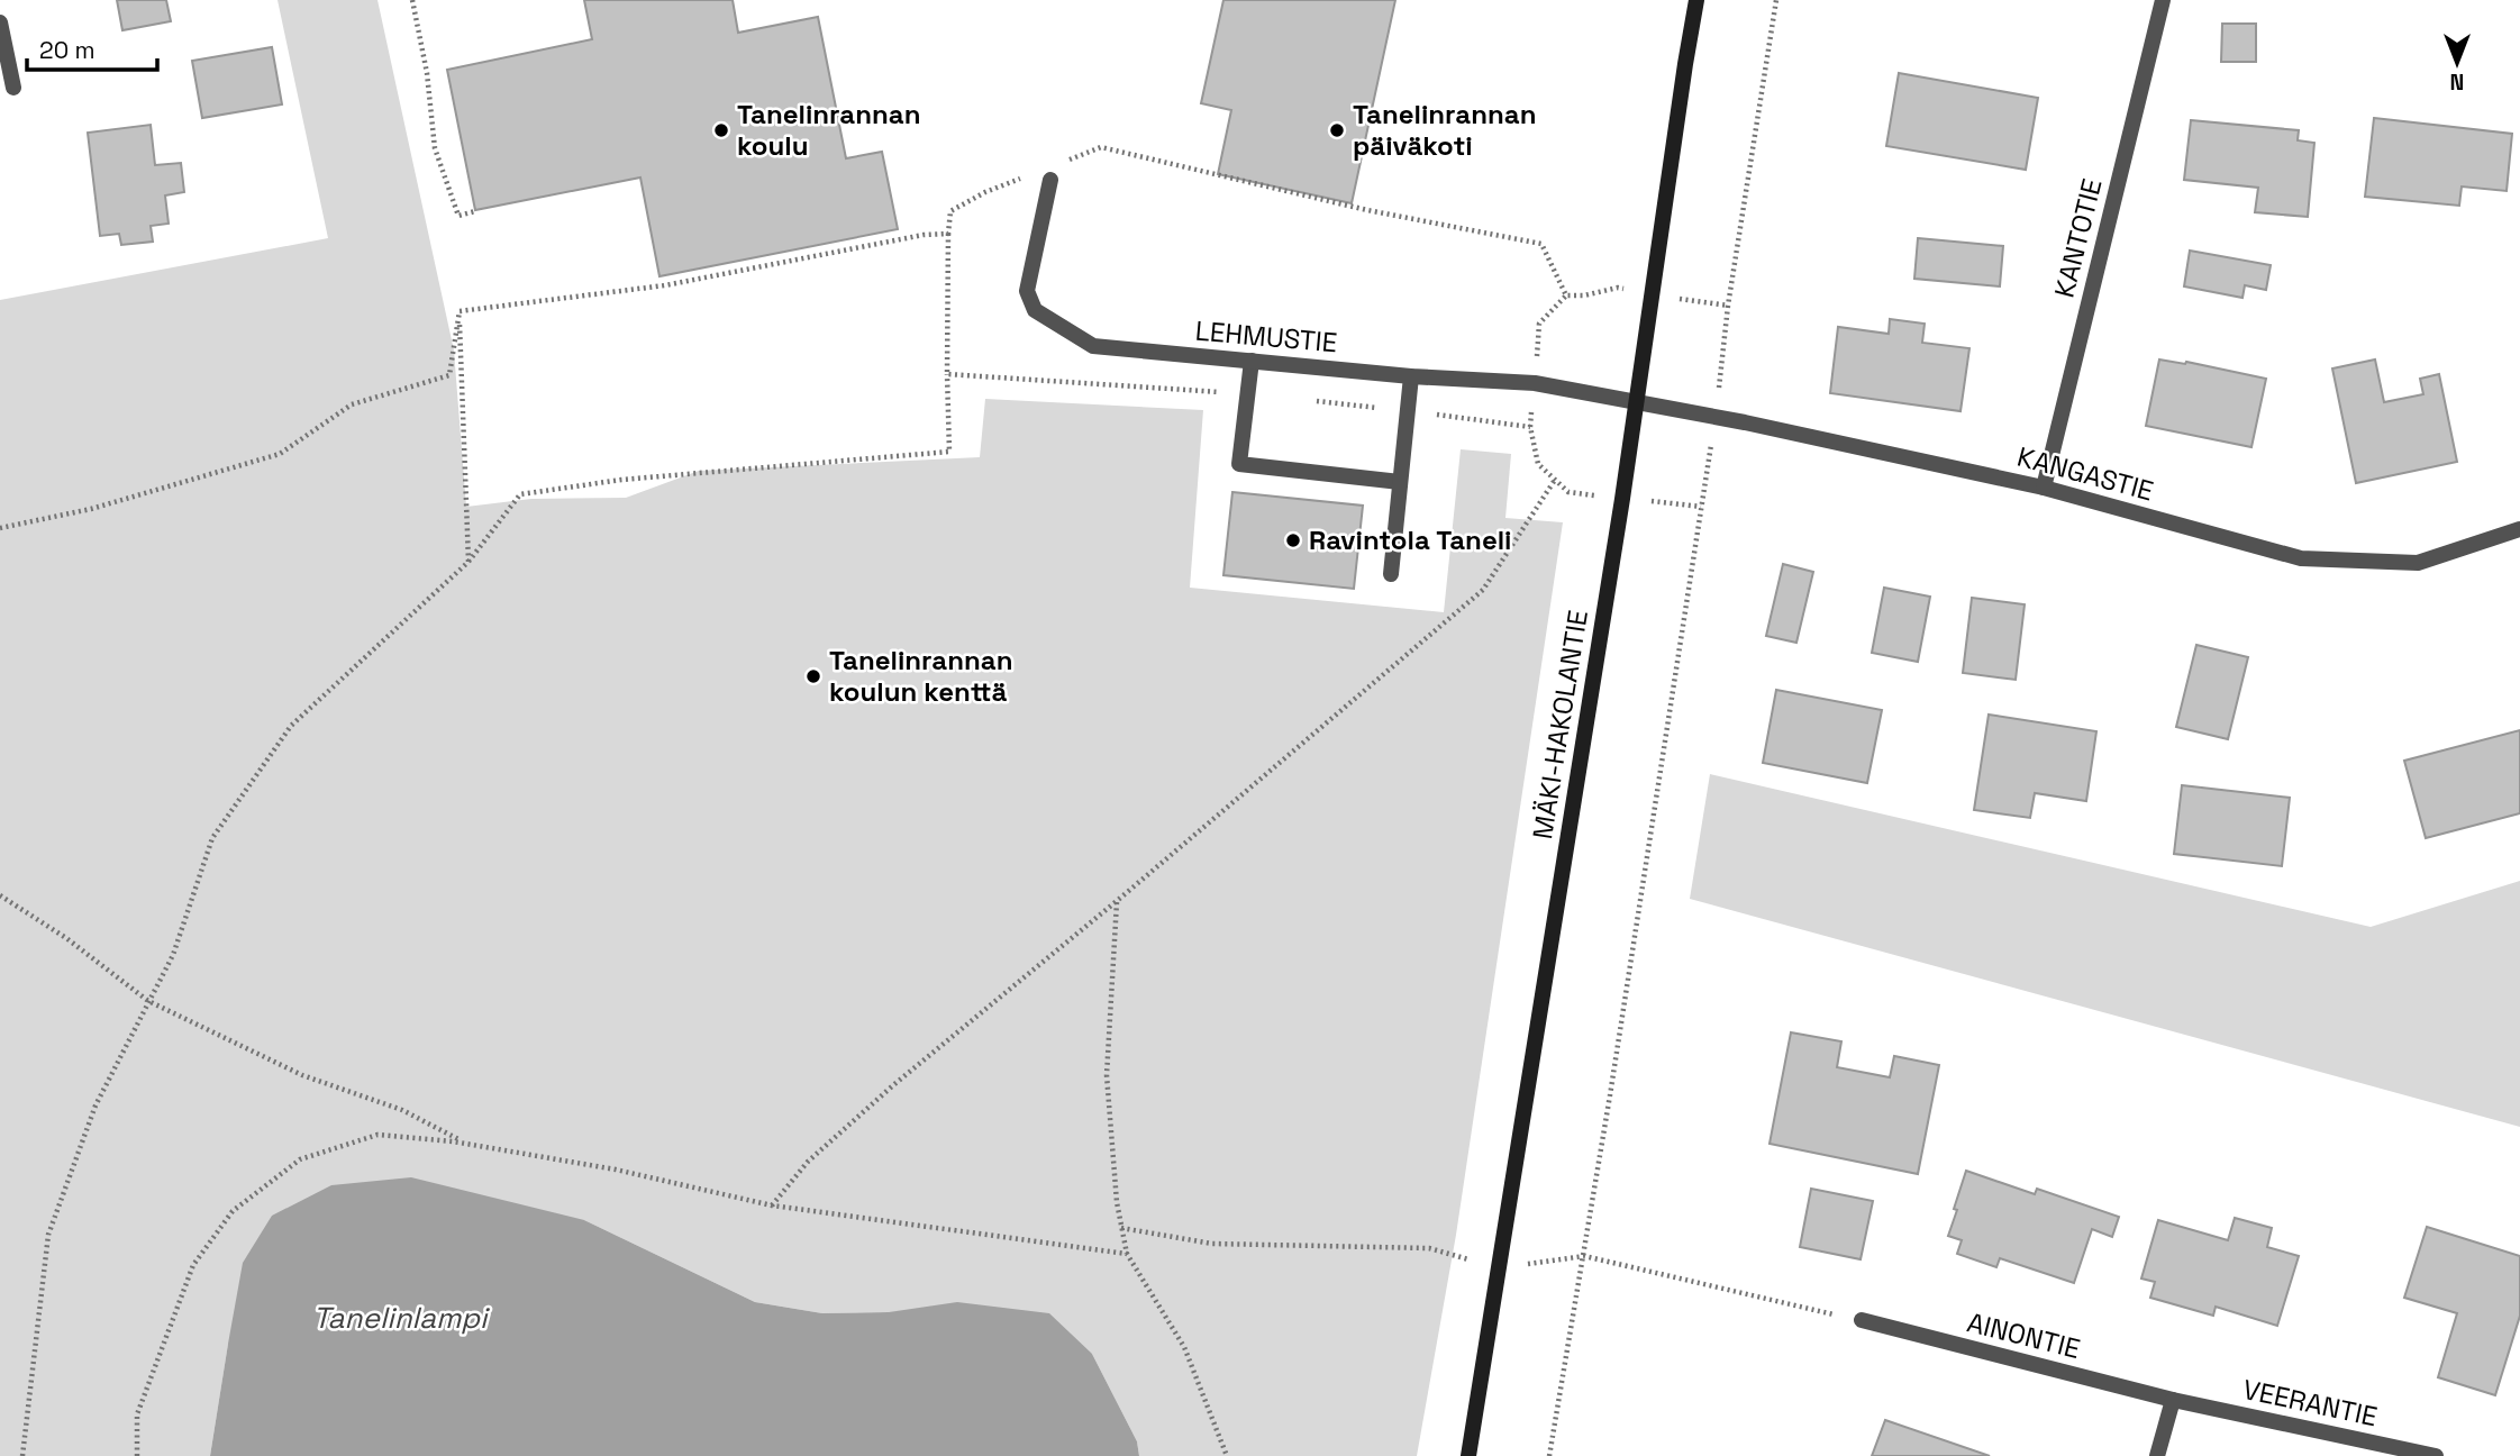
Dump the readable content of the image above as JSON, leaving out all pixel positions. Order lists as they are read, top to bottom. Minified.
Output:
{"streets":{"street":["KANTOTIE","LEHMUSTIE","KANGASTIE","MÄKI-HAKOLANTIE","AINONTIE","VEERANTIE"]},"crossings":[["KANTOTIE","KANGASTIE"],["LEHMUSTIE","KANGASTIE"],["LEHMUSTIE","MÄKI-HAKOLANTIE"],["KANGASTIE","MÄKI-HAKOLANTIE"],["AINONTIE","VEERANTIE"]],"water":["Tanelinlampi"],"places":["Tanelinrannan koulu","Tanelinrannan päiväkoti","Ravintola Taneli","Tanelinrannan koulun kenttä"],"scale_bar":"20 m","north":"bottom"}
